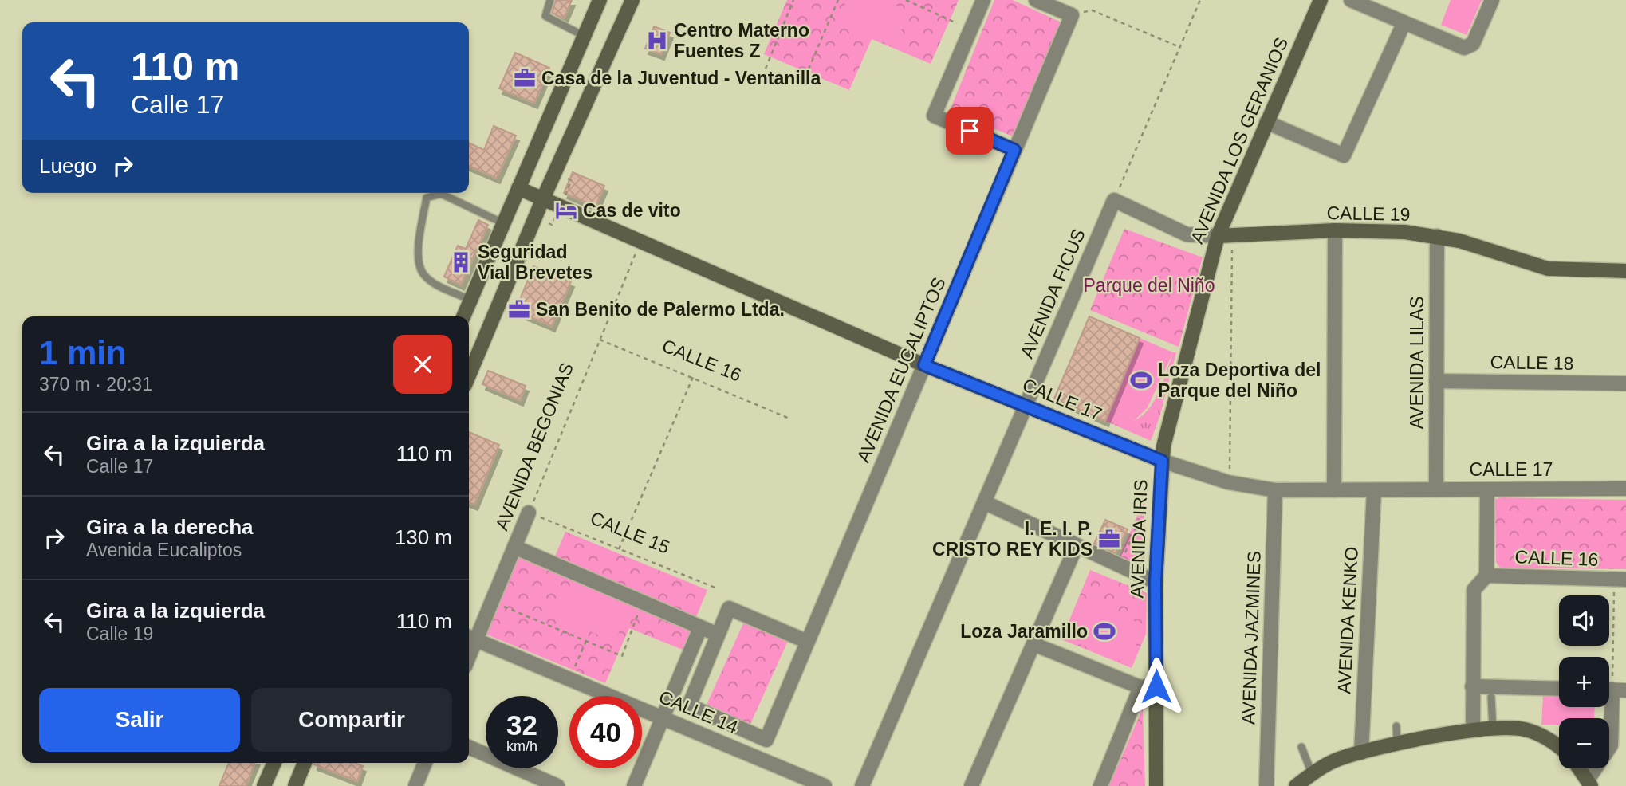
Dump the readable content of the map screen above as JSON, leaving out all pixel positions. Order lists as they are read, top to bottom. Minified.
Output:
{"streets":{"street":["AVENIDA LOS GERANIOS","CALLE 19","AVENIDA FICUS","CALLE 16","AVENIDA LILAS","CALLE 18","AVENIDA EUCALIPTOS","CALLE 17","AVENIDA BEGONIAS","AVENIDA IRIS","AVENIDA KENKO","AVENIDA JAZMINES","CALLE 14"],"path":["CALLE 15"]},"crossings":[["AVENIDA LOS GERANIOS","CALLE 19"],["AVENIDA LOS GERANIOS","CALLE 17"],["AVENIDA LOS GERANIOS","AVENIDA IRIS"],["CALLE 19","AVENIDA FICUS"],["CALLE 19","AVENIDA LILAS"],["AVENIDA FICUS","CALLE 17"],["CALLE 16","AVENIDA BEGONIAS"],["AVENIDA LILAS","CALLE 18"],["AVENIDA LILAS","CALLE 17"],["AVENIDA EUCALIPTOS","CALLE 17"],["AVENIDA EUCALIPTOS","CALLE 14"],["CALLE 17","AVENIDA BEGONIAS"],["CALLE 17","AVENIDA IRIS"],["CALLE 17","AVENIDA KENKO"],["CALLE 17","AVENIDA JAZMINES"],["AVENIDA BEGONIAS","CALLE 15"],["AVENIDA BEGONIAS","CALLE 14"]],"parks":["Parque del Niño"],"places":{"hospital":["Centro Materno Fuentes Z"],"office":["Casa de la Juventud - Ventanilla","San Benito de Palermo Ltda.","I. E. I. P. CRISTO REY KIDS"],"hotel":["Cas de vito"],"building":["Seguridad Vial Brevetes"],"sports":["Loza Deportiva del Parque del Niño","Loza Jaramillo"]},"page":{"turn":["110 m","Calle 17"],"then":"Luego","heading":["1 min","370 m · 20:31"],"list":[{"name":"Gira a la izquierda","note":"Calle 17","value":"110 m"},{"name":"Gira a la derecha","note":"Avenida Eucaliptos","value":"130 m"},{"name":"Gira a la izquierda","note":"Calle 19","value":"110 m"}],"map_buttons":["+","−"],"buttons":["Salir","Compartir"],"speed":"32 km/h","limit":"40"}}
